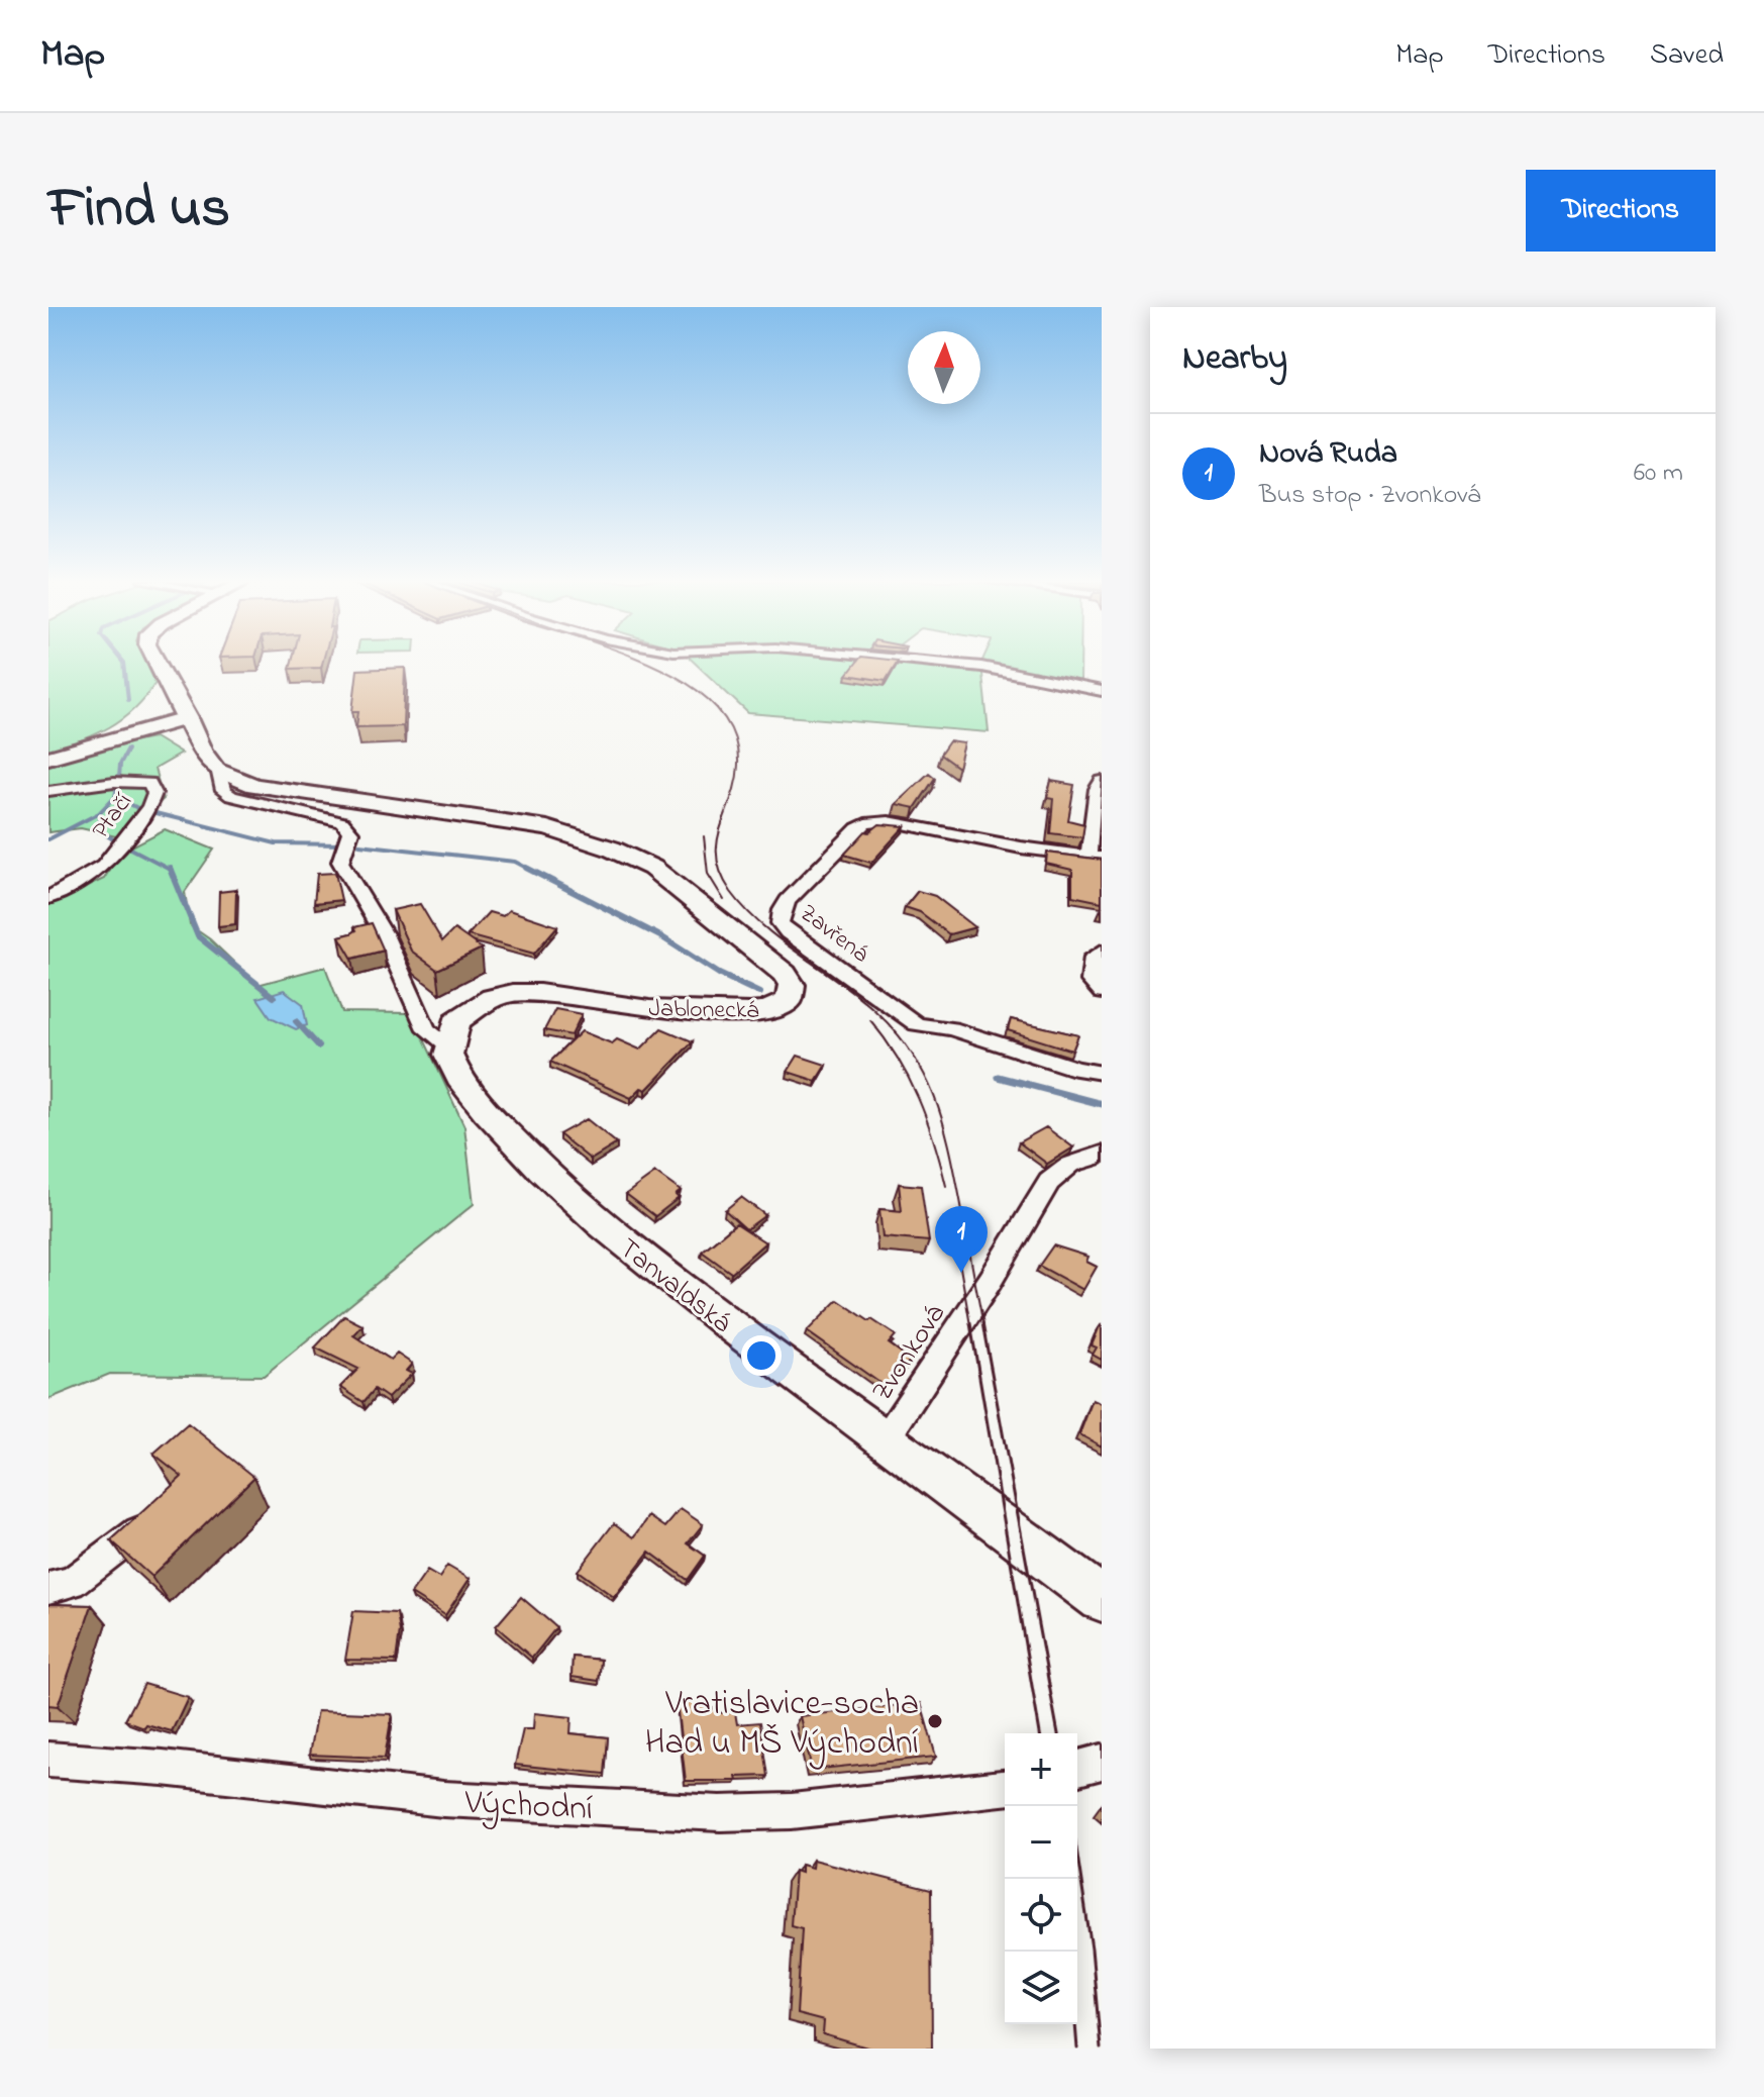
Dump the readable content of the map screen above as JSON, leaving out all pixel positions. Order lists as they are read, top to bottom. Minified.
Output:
{"streets":{"main road":["Jablonecká","Tanvaldská"],"street":["Ptačí","Zavřená","Zvonková","Východní"]},"crossings":[["Jablonecká","Tanvaldská"],["Tanvaldská","Zvonková"]],"places":["Vratislavice-socha Had u MŠ Východní"],"north":"top","page":{"header":"Map","nav":["Map","Directions","Saved"],"title":"Find us","buttons":"Directions","heading":"Nearby","list":[{"mark":"1","name":"Nová Ruda","note":"Bus stop · Zvonková","value":"60 m"}],"pins":"1","map_buttons":["+","−"]}}
